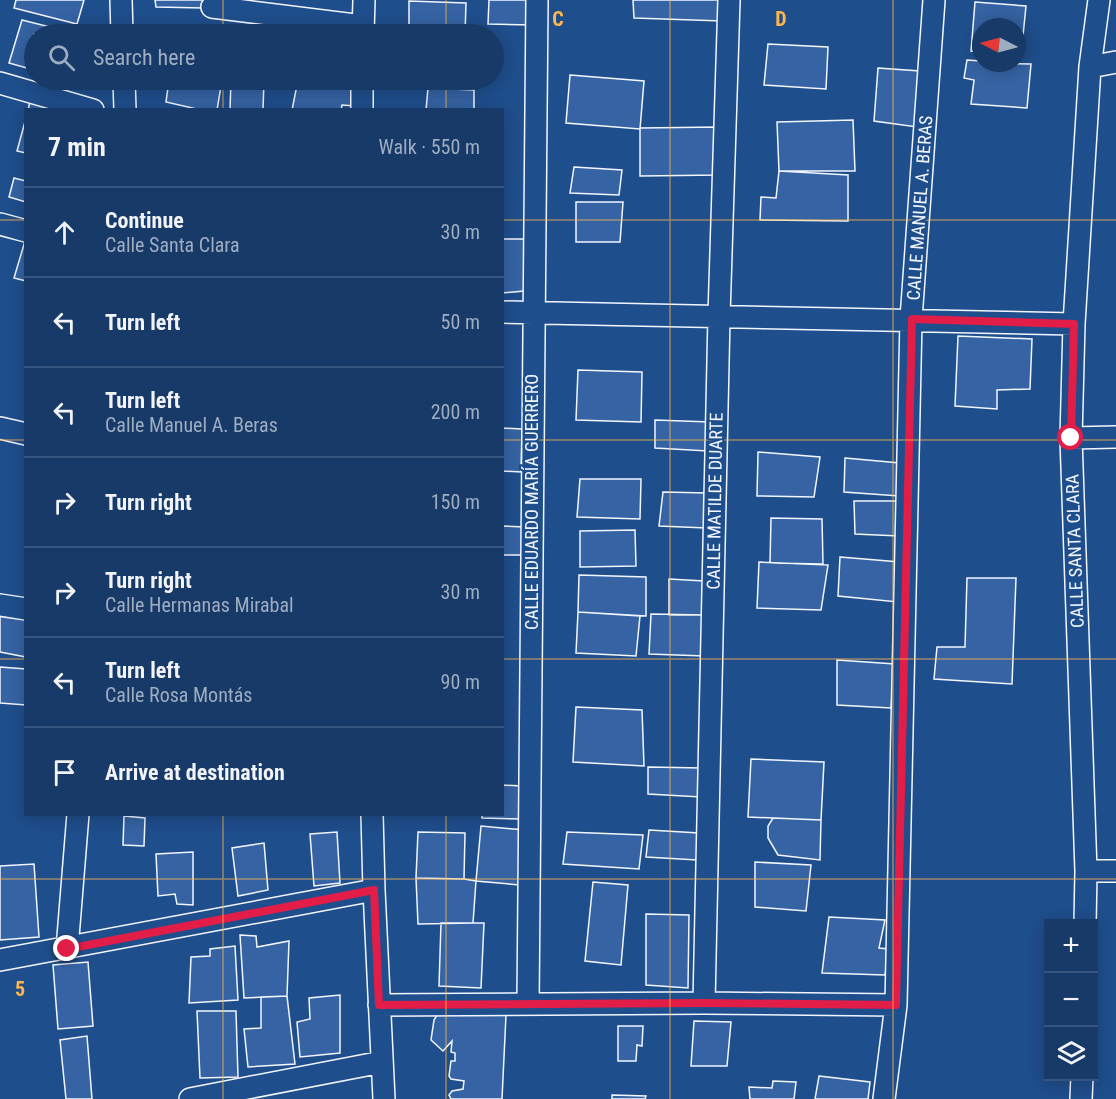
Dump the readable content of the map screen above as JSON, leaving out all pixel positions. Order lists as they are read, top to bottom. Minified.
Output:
{"streets":{"street":["CALLE MANUEL A. BERAS","CALLE MATILDE DUARTE","CALLE EDUARDO MARÍA GUERRERO","CALLE SANTA CLARA"]},"north":"left","page":{"search":"Search here","heading":["7 min","Walk · 550 m"],"list":[["Continue","Calle Santa Clara","30 m"],["Turn left","50 m"],["Turn left","Calle Manuel A. Beras","200 m"],["Turn right","150 m"],["Turn right","Calle Hermanas Mirabal","30 m"],["Turn left","Calle Rosa Montás","90 m"],"Arrive at destination"],"map_buttons":["+","−"]},"grid":{"columns":["C","D"],"rows":["5"]}}
